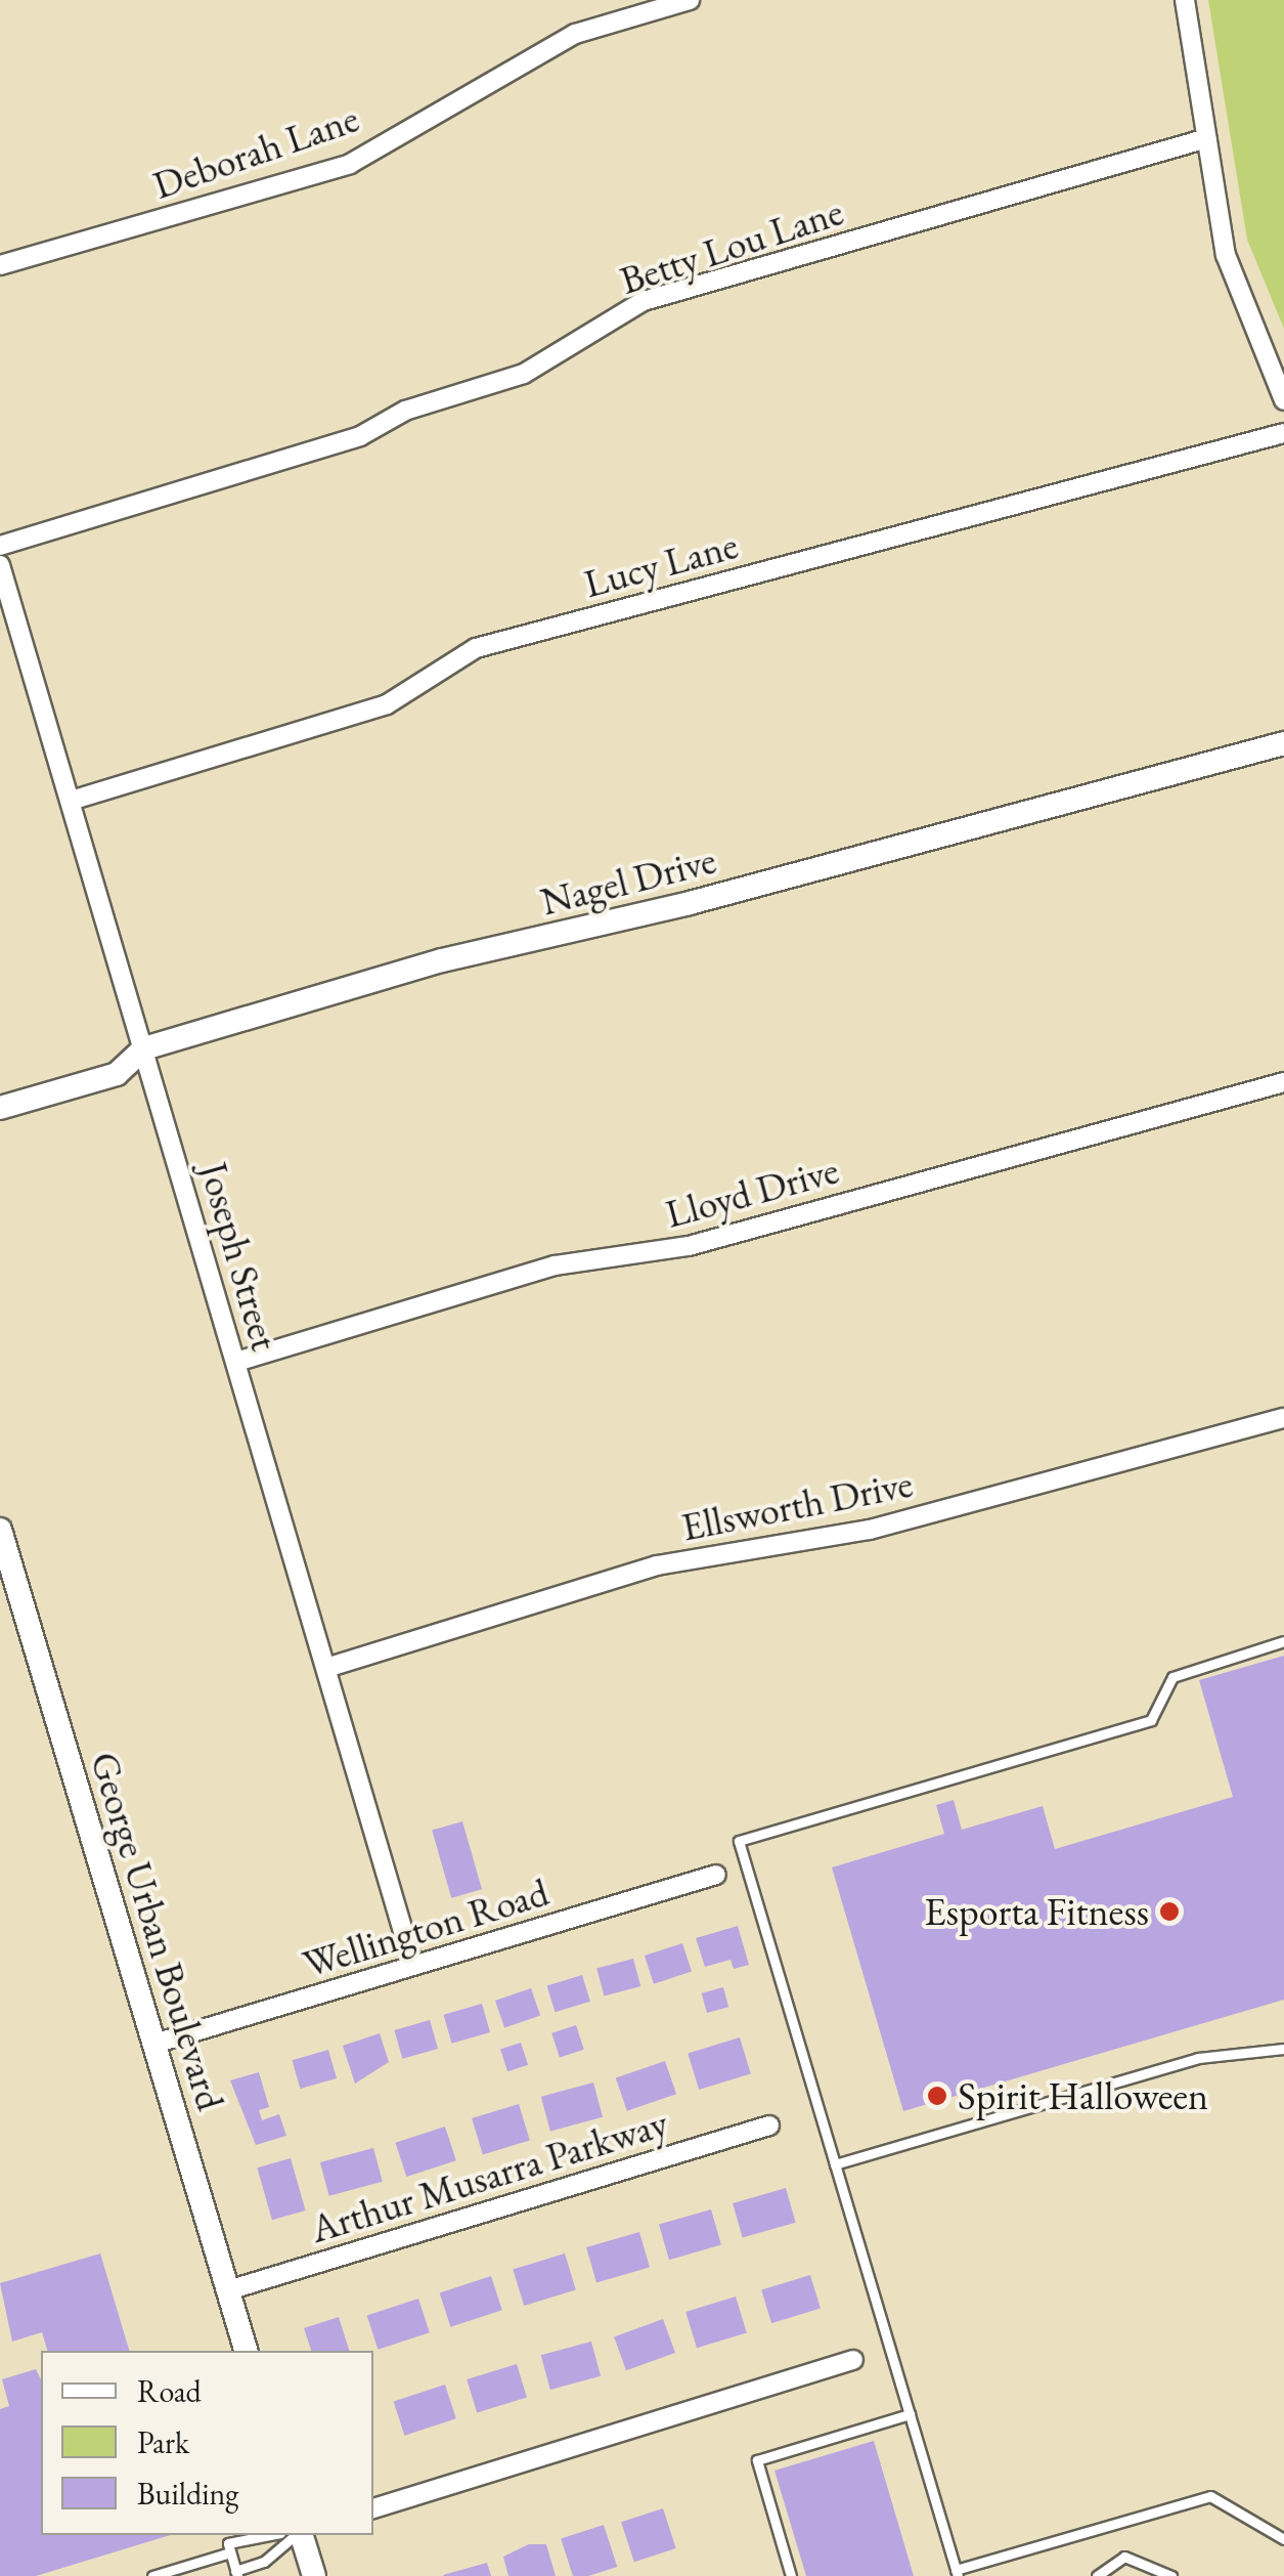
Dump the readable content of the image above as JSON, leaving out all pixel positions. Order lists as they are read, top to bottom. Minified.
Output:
{"streets":{"street":["Deborah Lane","Betty Lou Lane","Lucy Lane","Nagel Drive","Lloyd Drive","Joseph Street","Ellsworth Drive","Wellington Road","George Urban Boulevard","Arthur Musarra Parkway"]},"crossings":[["Lucy Lane","Joseph Street"],["Nagel Drive","Joseph Street"],["Lloyd Drive","Joseph Street"],["Joseph Street","Ellsworth Drive"],["Joseph Street","Wellington Road"],["Wellington Road","George Urban Boulevard"],["George Urban Boulevard","Arthur Musarra Parkway"]],"places":["Esporta Fitness","Spirit Halloween"],"legend":["Road","Park","Building"]}
